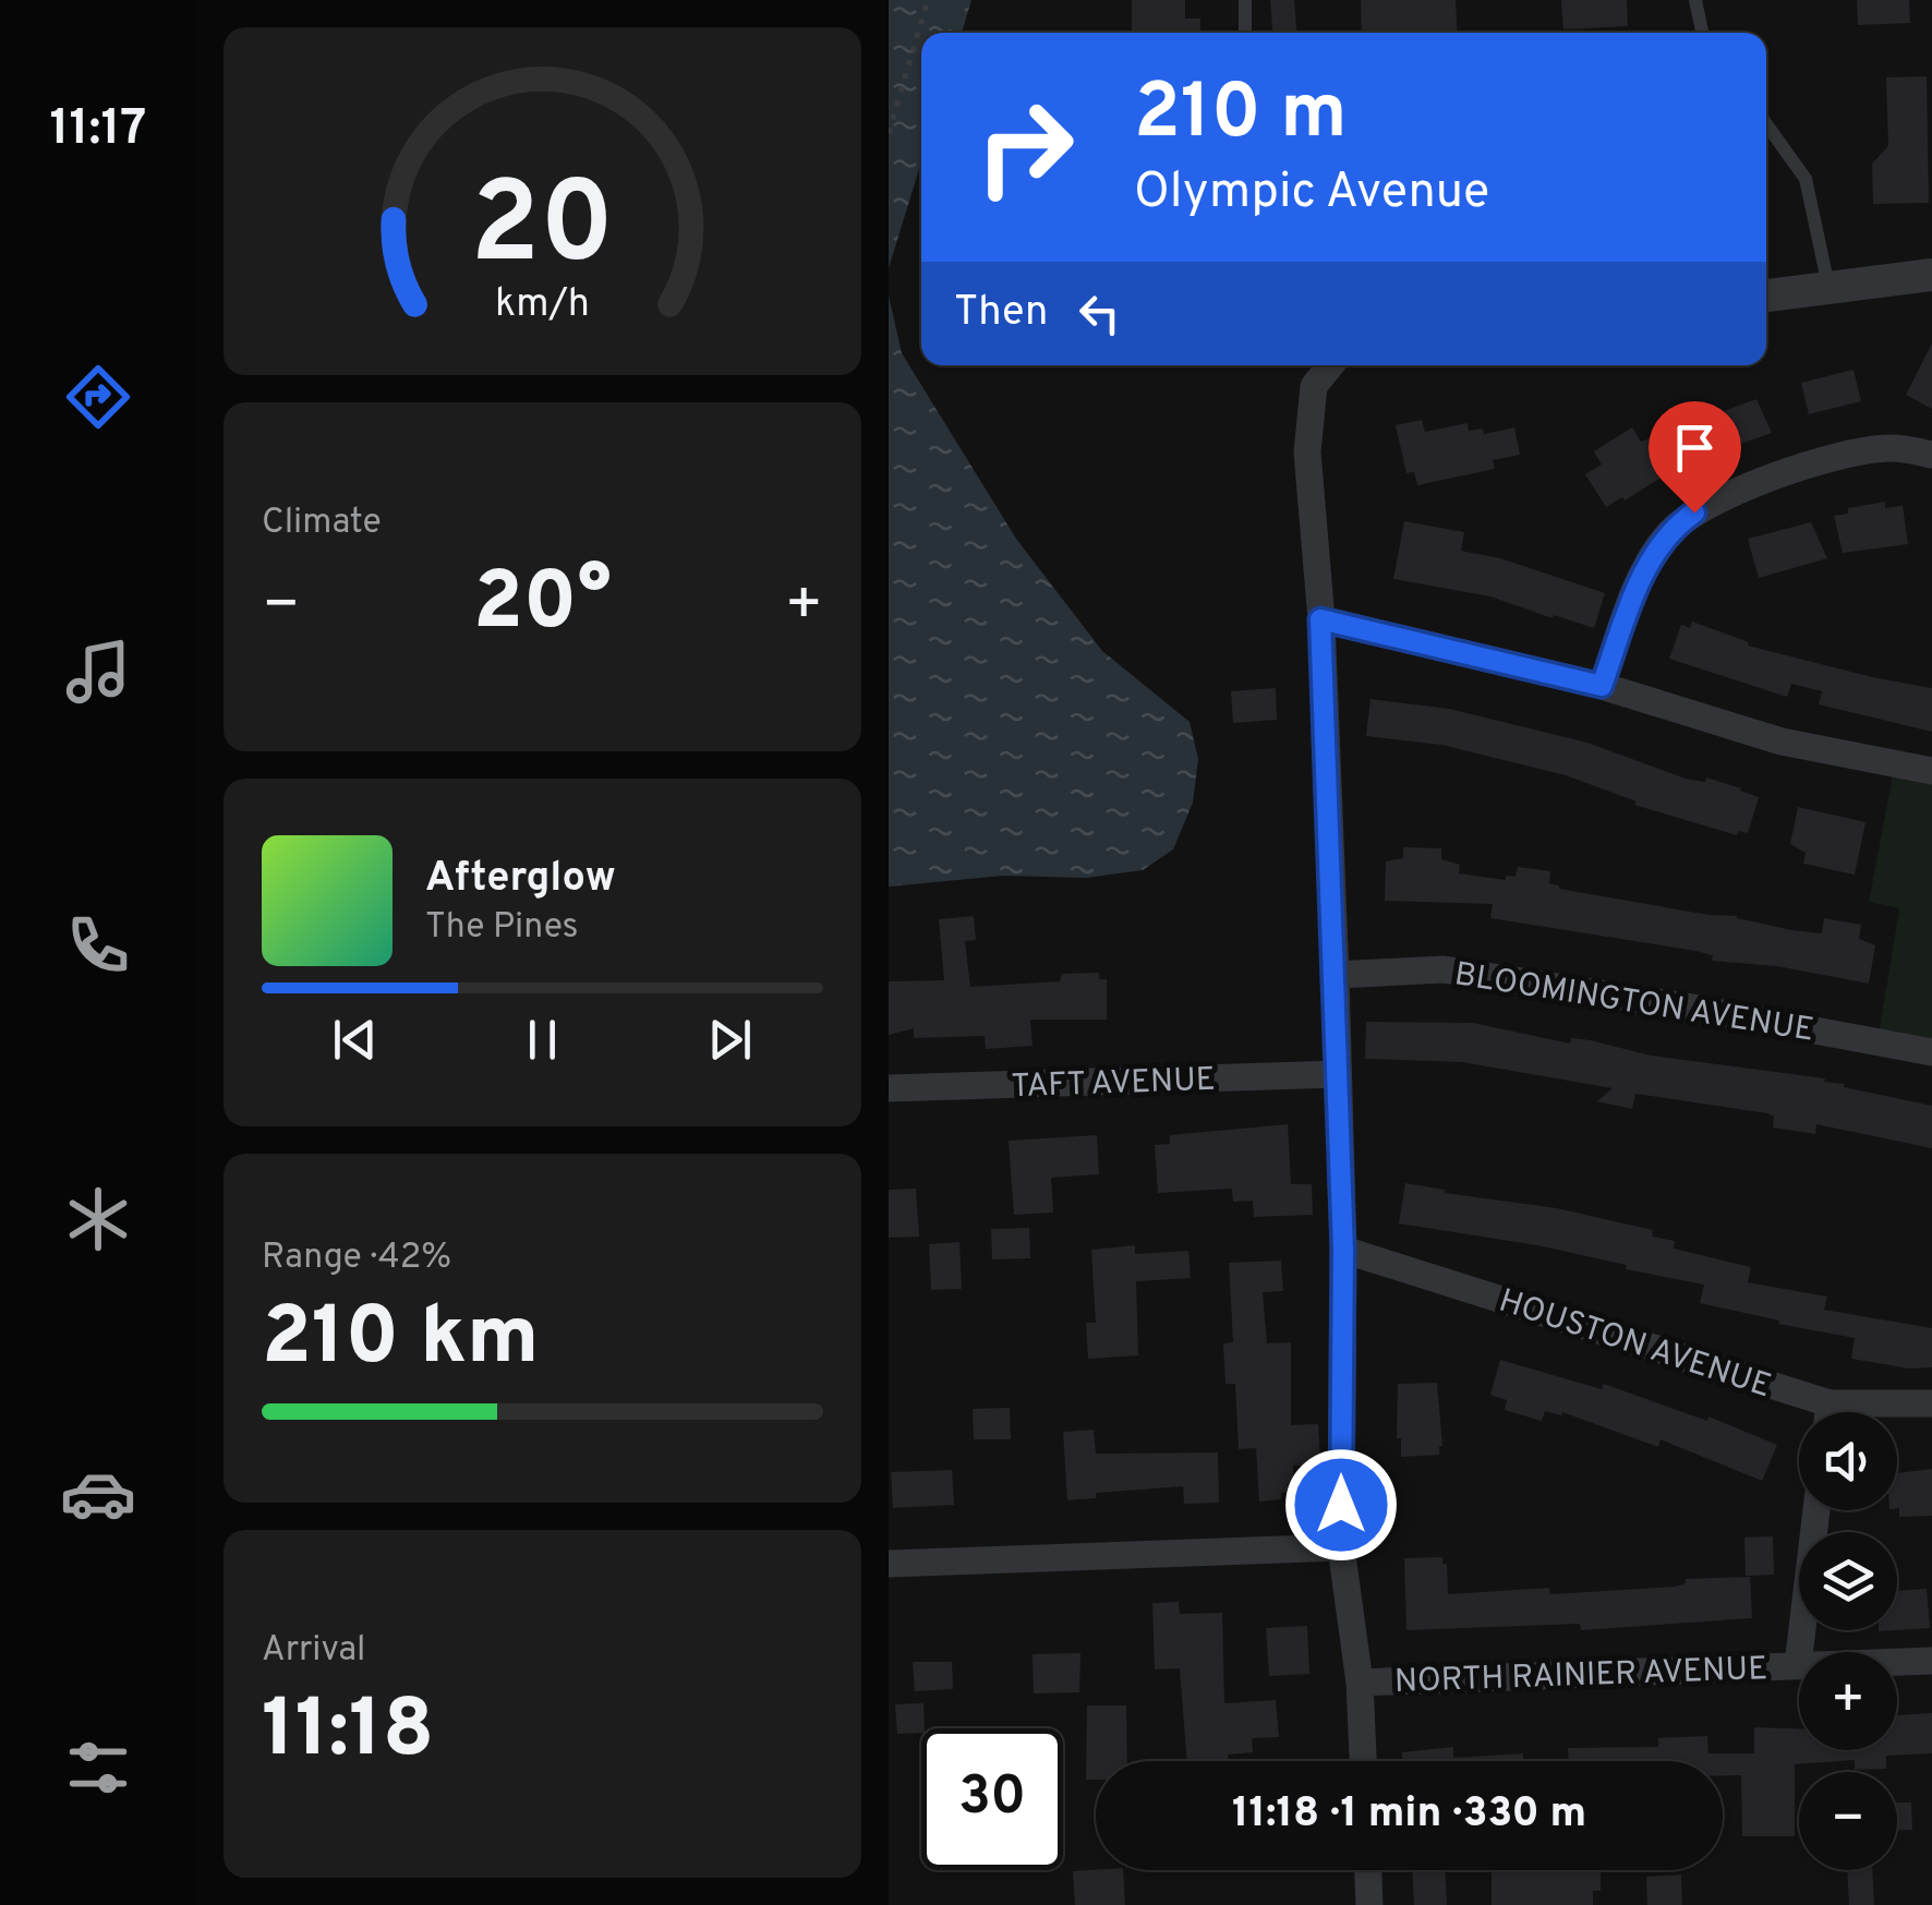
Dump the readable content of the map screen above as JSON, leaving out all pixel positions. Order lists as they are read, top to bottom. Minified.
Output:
{"streets":{"street":["BLOOMINGTON AVENUE","TAFT AVENUE","HOUSTON AVENUE","NORTH RAINIER AVENUE"]},"page":{"tabs":"11:17","turn":["210 m","Olympic Avenue"],"then":"Then","tile":["Climate",["Range · 42%","210 km"],["Arrival","11:18"]],"heat":["−","20°","+"],"song":["Afterglow","The Pines"],"map_buttons":["+","−"],"limit":"30","trip":"11:18 · 1 min · 330 m","gauge":["20","km/h"]}}
